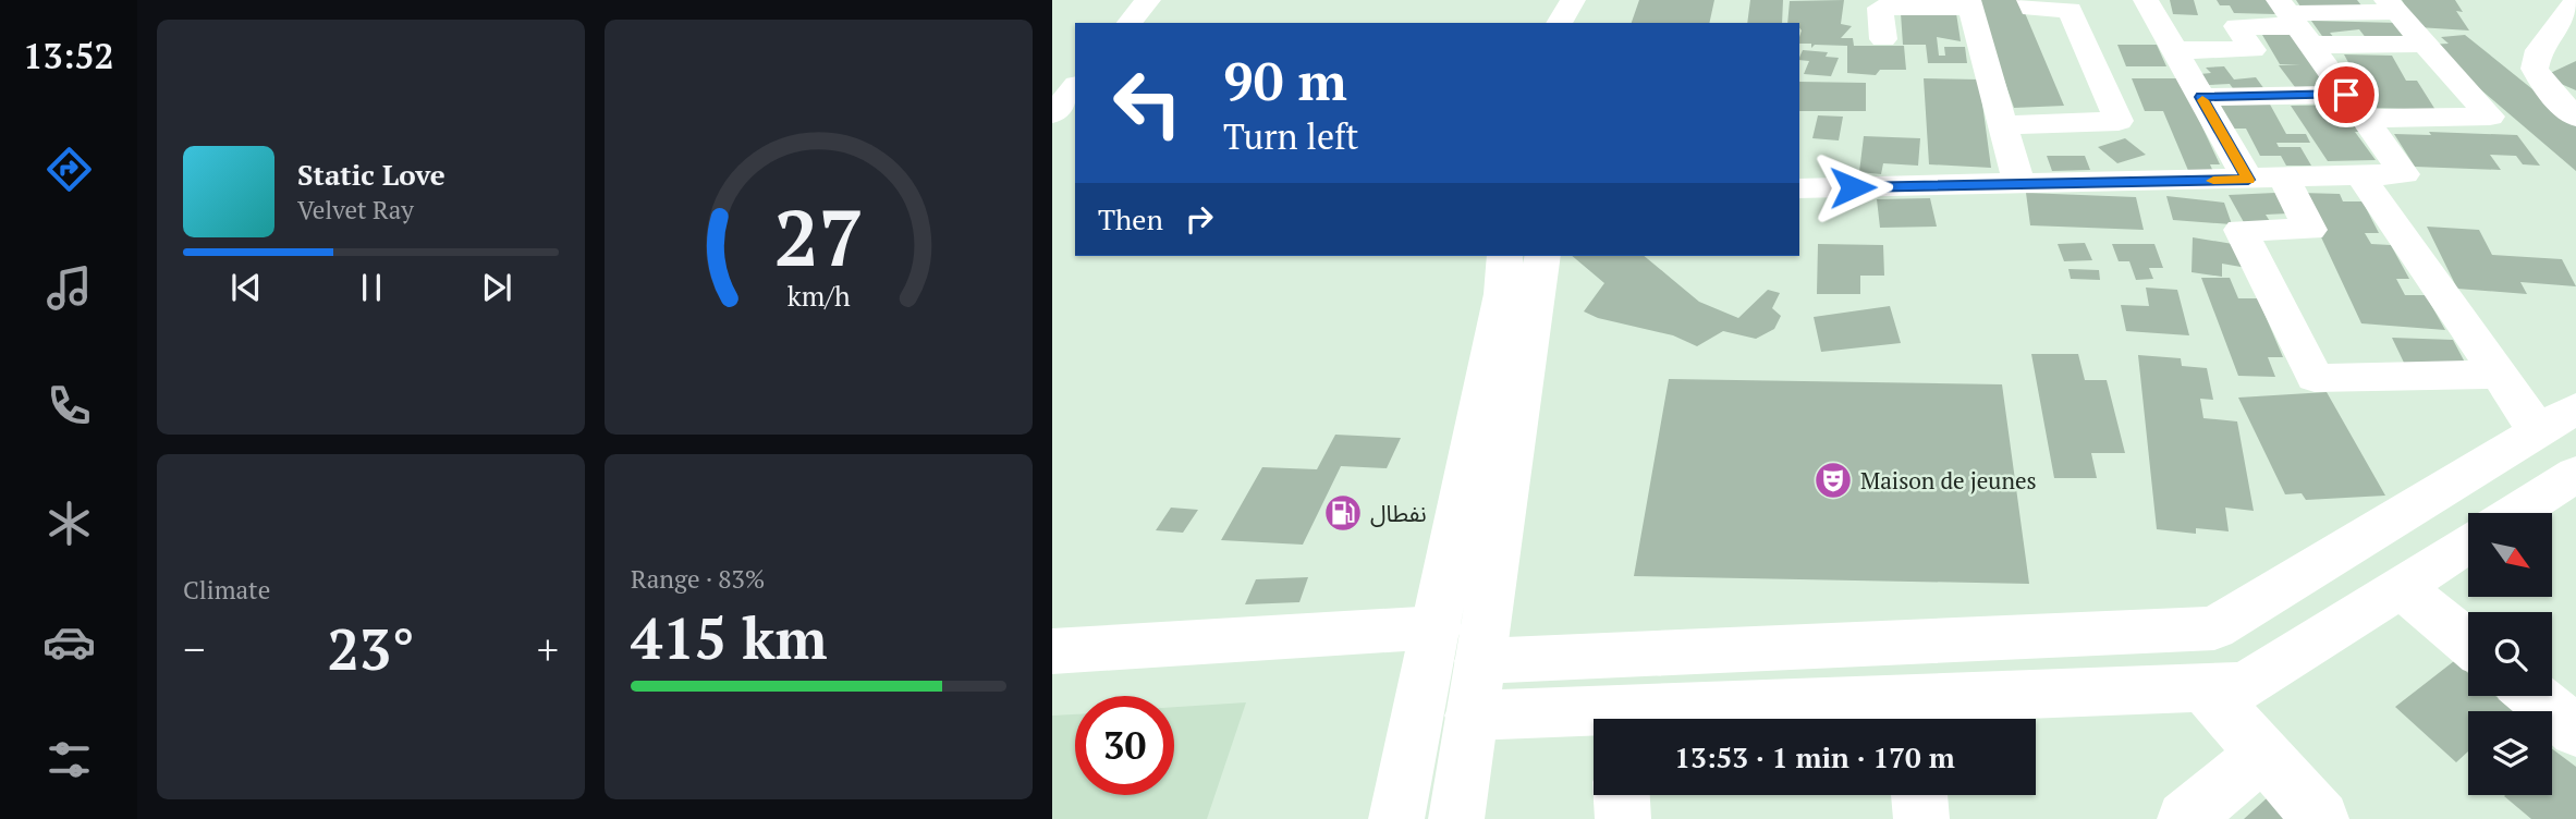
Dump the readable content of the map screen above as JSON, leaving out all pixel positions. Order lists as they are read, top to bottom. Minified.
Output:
{"places":{"theatre":["Maison de jeunes"],"fuel station":["نفطال"]},"north":"bottom right","page":{"tabs":"13:52","turn":["90 m","Turn left"],"song":["Static Love","Velvet Ray"],"then":"Then","tile":["Climate",["Range · 83%","415 km"]],"heat":["−","23°","+"],"limit":"30","trip":"13:53 · 1 min · 170 m","gauge":["27","km/h"]}}
